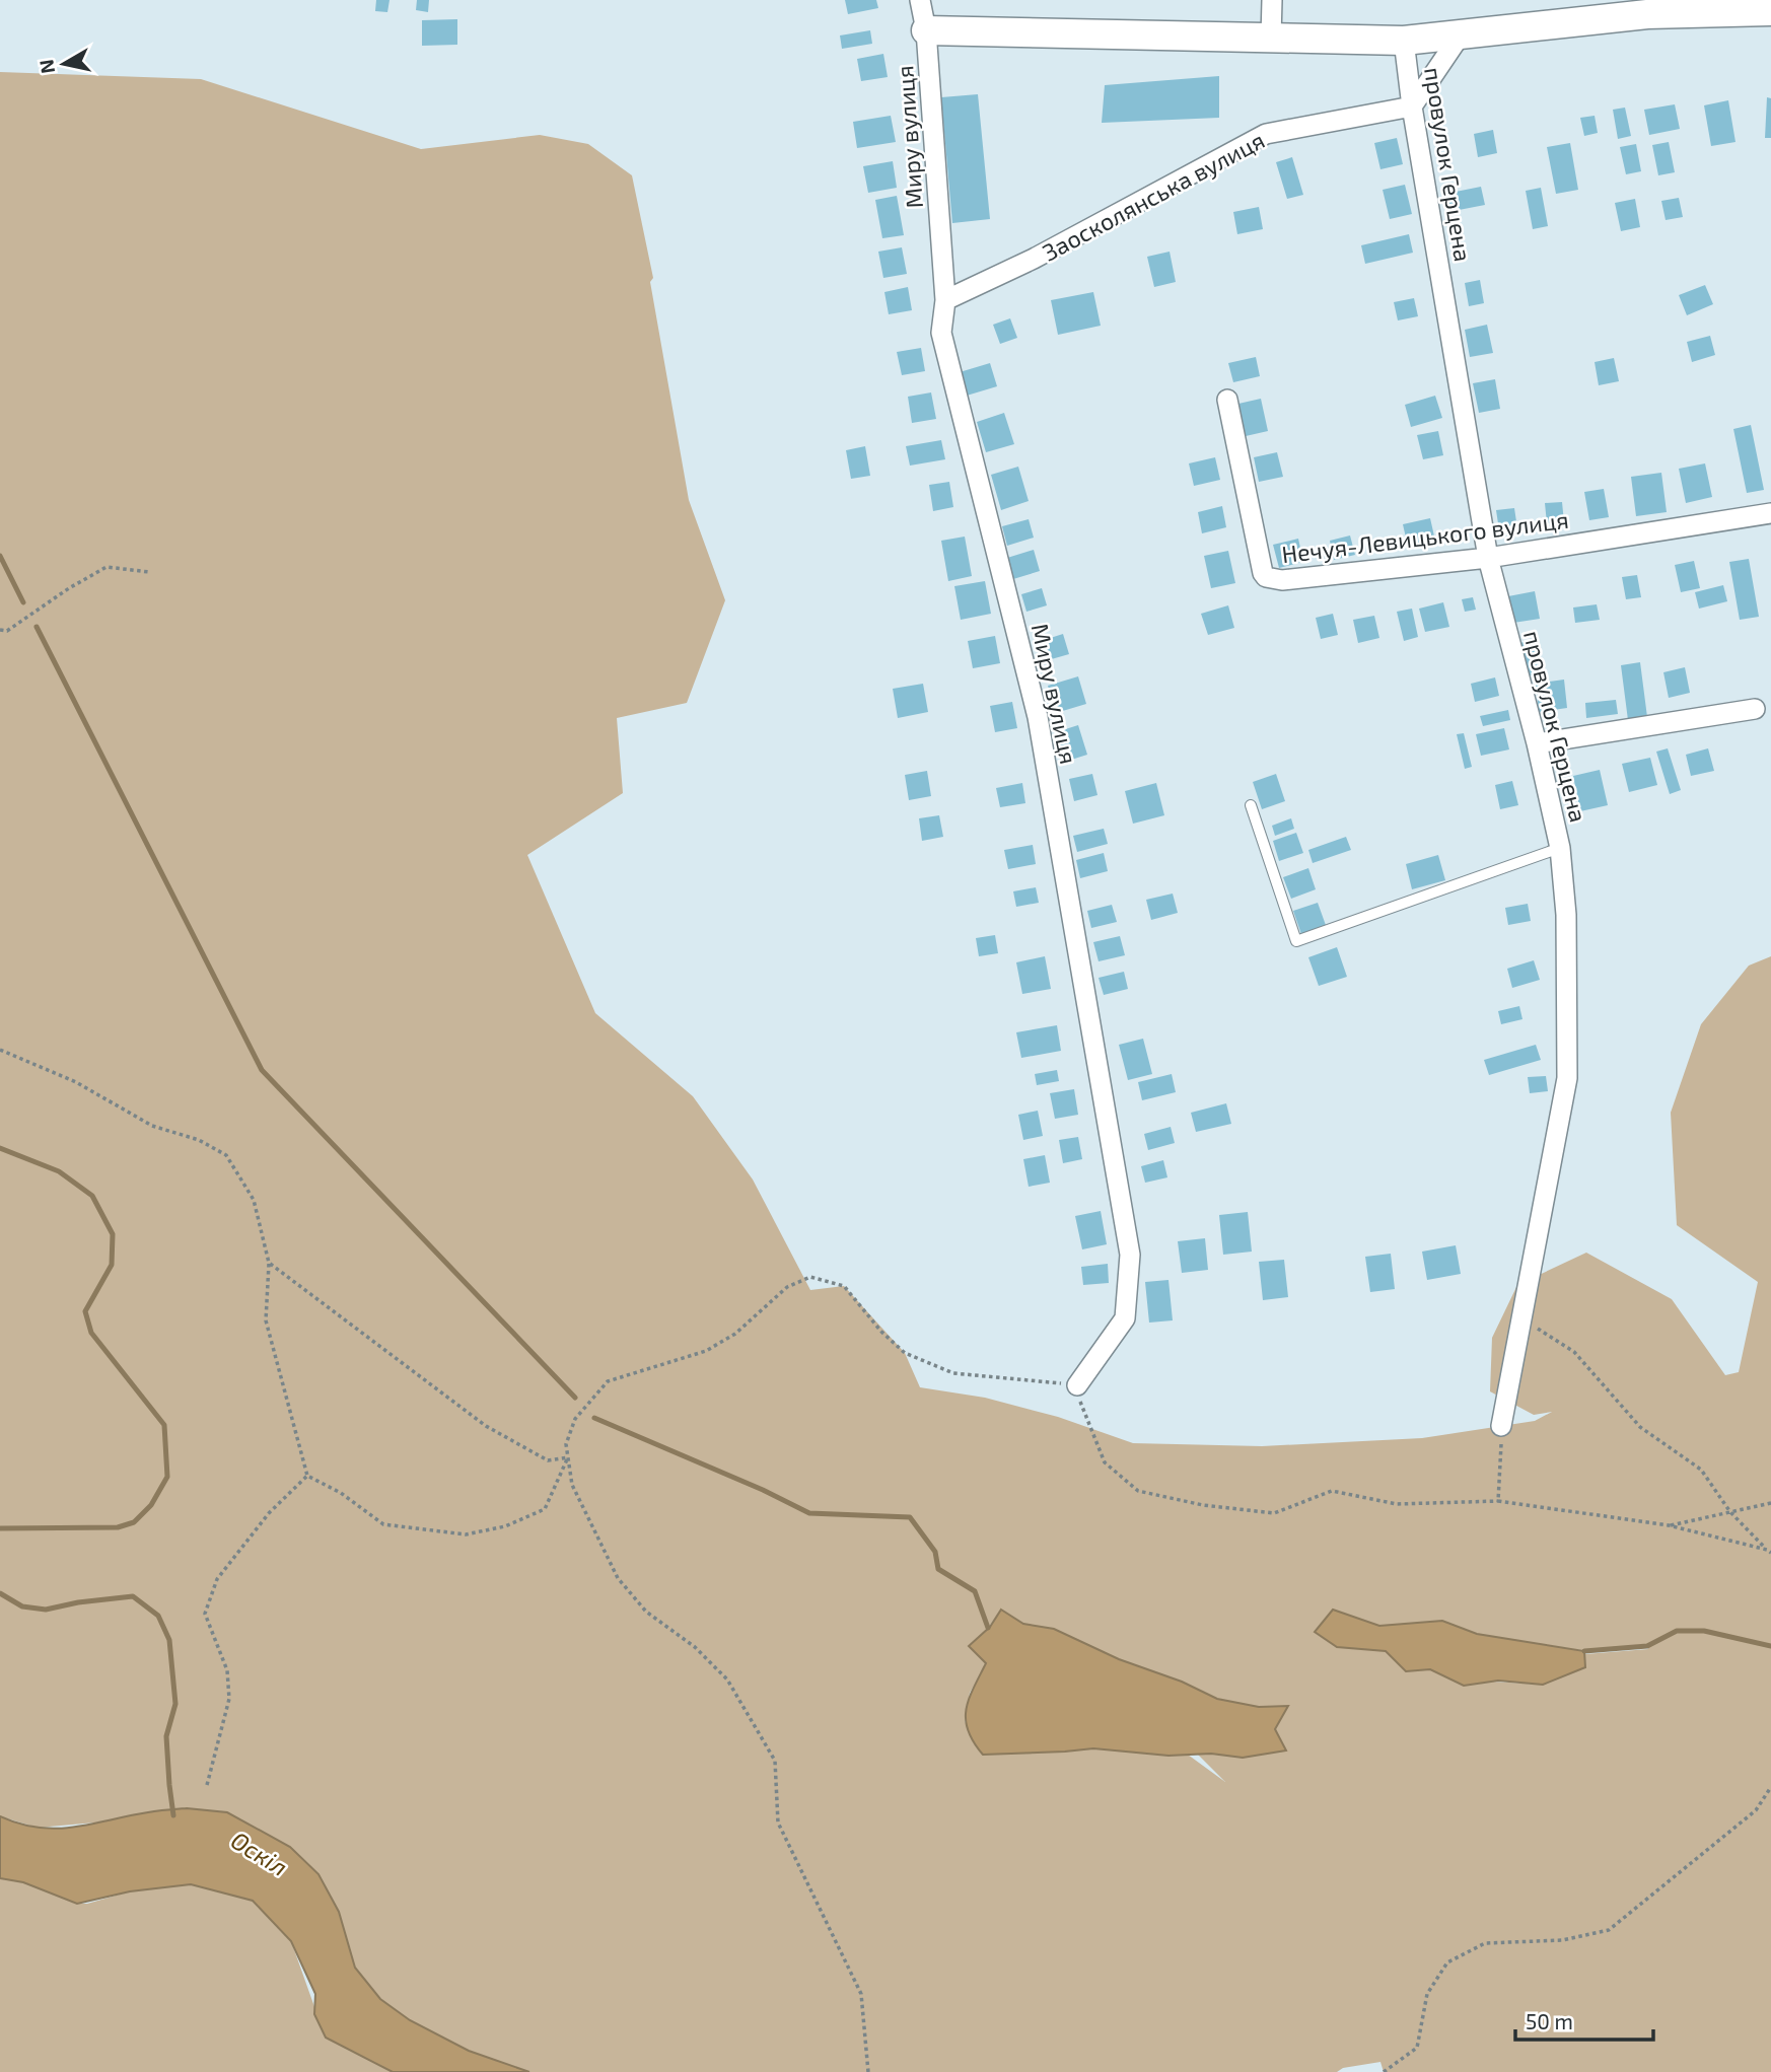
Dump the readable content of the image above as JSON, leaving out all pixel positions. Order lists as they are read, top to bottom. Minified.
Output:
{"streets":{"street":["Миру вулиця","провулок Герцена","Заосколянська вулиця","Нечуя-Левицького вулиця"]},"crossings":[["Миру вулиця","Заосколянська вулиця"],["провулок Герцена","Заосколянська вулиця"],["провулок Герцена","Нечуя-Левицького вулиця"]],"water":["Оскіл"],"scale_bar":"50 m","north":"left"}
